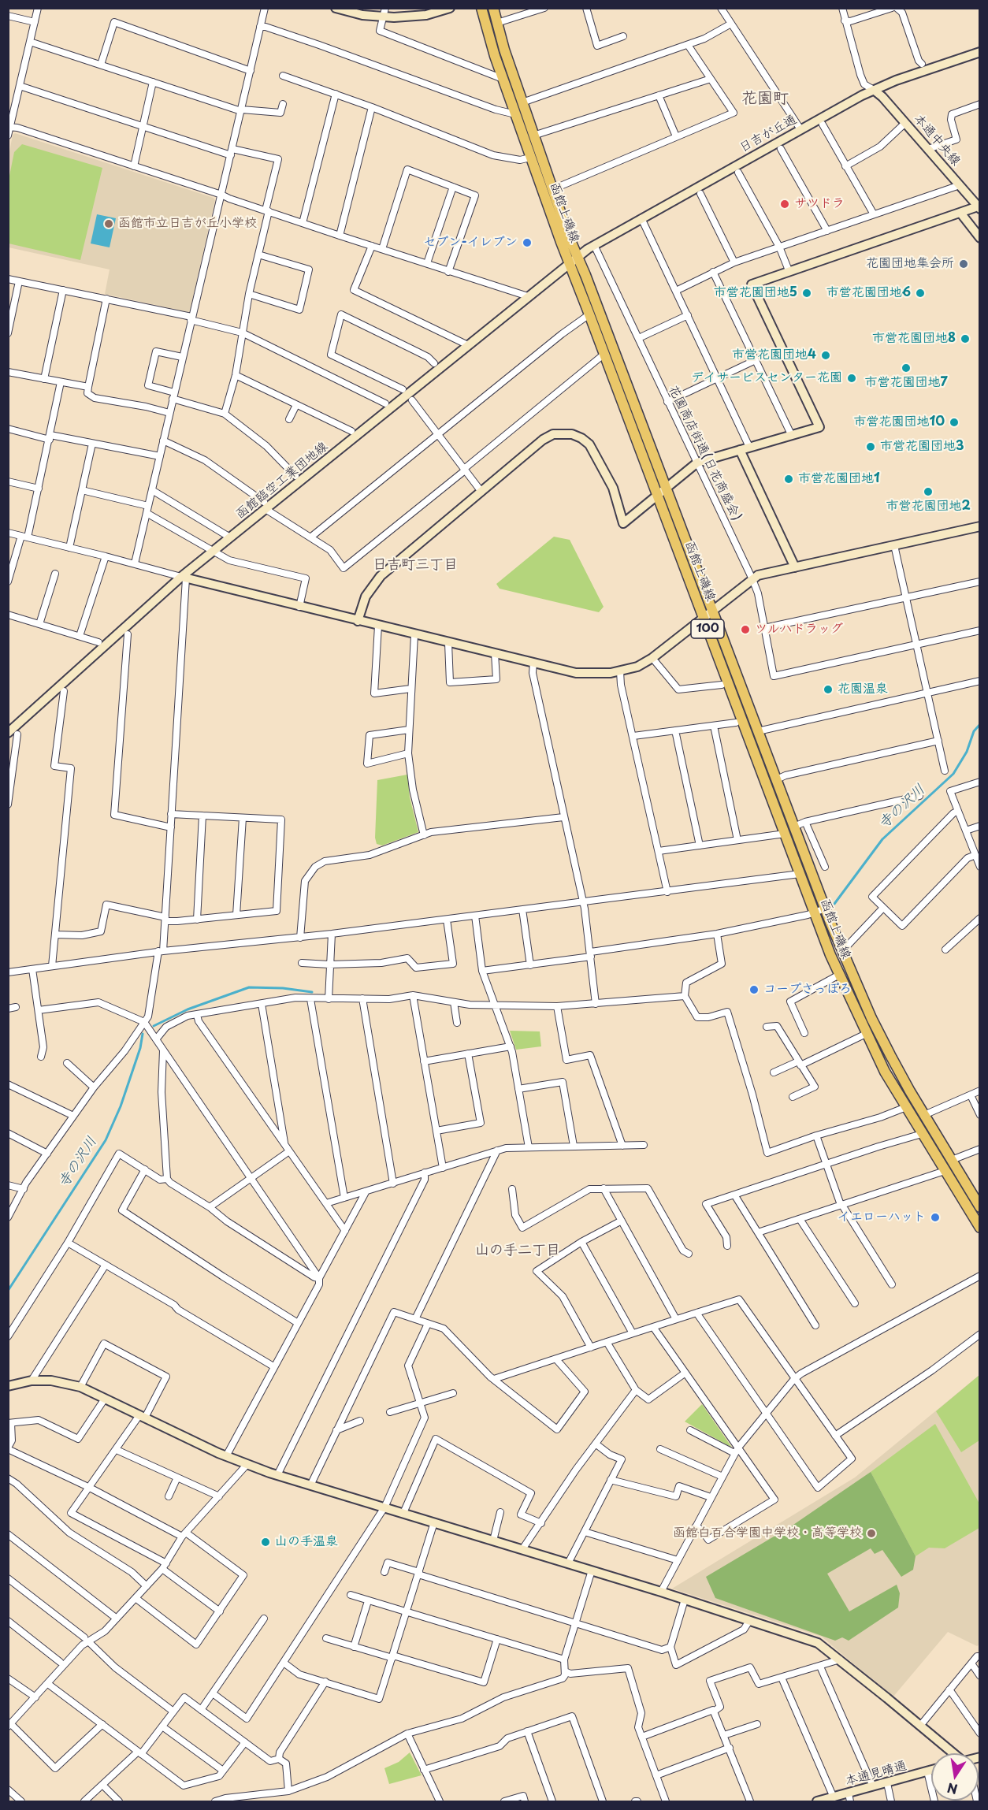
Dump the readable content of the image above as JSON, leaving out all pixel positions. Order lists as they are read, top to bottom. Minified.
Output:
{"streets":{"main road":["函館上磯線","100"],"street":["日吉が丘通","本通中央線","花園商店街通(日花商盛会)","函館臨空工業団地線","本通見晴通"]},"crossings":[["日吉が丘通","本通中央線"],["日吉が丘通","函館上磯線"],["日吉が丘通","花園商店街通(日花商盛会)"],["日吉が丘通","函館臨空工業団地線"],["函館上磯線","函館臨空工業団地線"]],"districts":["花園町","日吉町三丁目","山の手二丁目"],"water":["寺の沢川"],"places":["サツドラ","函館市立日吉が丘小学校","セブン-イレブン","花園団地集会所","市営花園団地5","市営花園団地6","市営花園団地8","市営花園団地4","市営花園団地7","デイサービスセンター花園","市営花園団地10","市営花園団地3","市営花園団地1","市営花園団地2","ツルハドラッグ","花園温泉","コープさっぽろ","イエローハット","函館白百合学園中学校・高等学校","山の手温泉"],"north":"bottom"}
